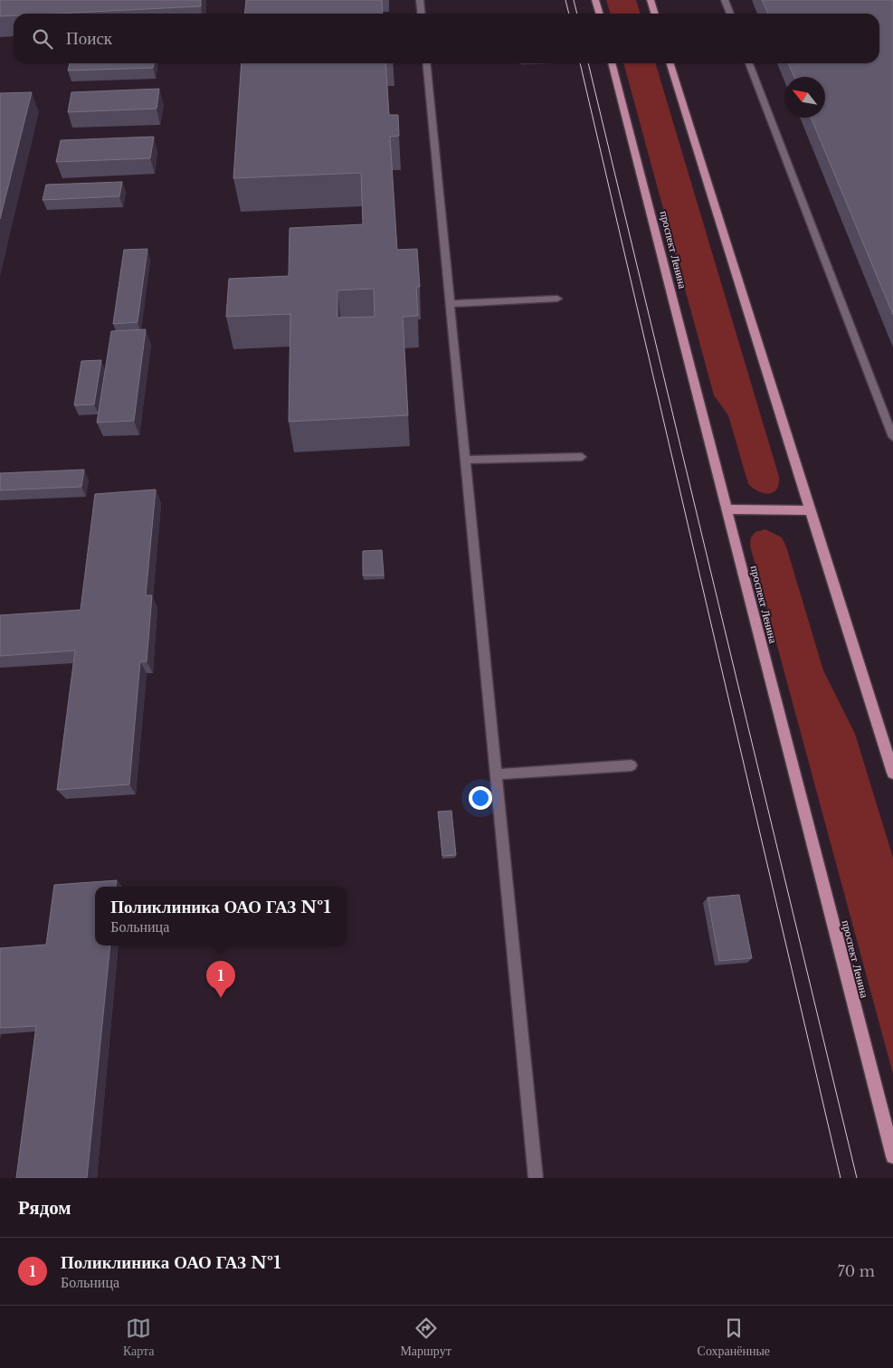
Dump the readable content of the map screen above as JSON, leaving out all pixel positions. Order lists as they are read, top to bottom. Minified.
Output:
{"streets":{"main road":["проспект Ленина"]},"north":"top left","page":{"search":"Поиск","popup":["Поликлиника ОАО ГАЗ №1","Больница"],"pins":"1","heading":"Рядом","list":[{"mark":"1","name":"Поликлиника ОАО ГАЗ №1","note":"Больница","value":"70 m"}],"nav":["Карта","Маршрут","Сохранённые"]}}
